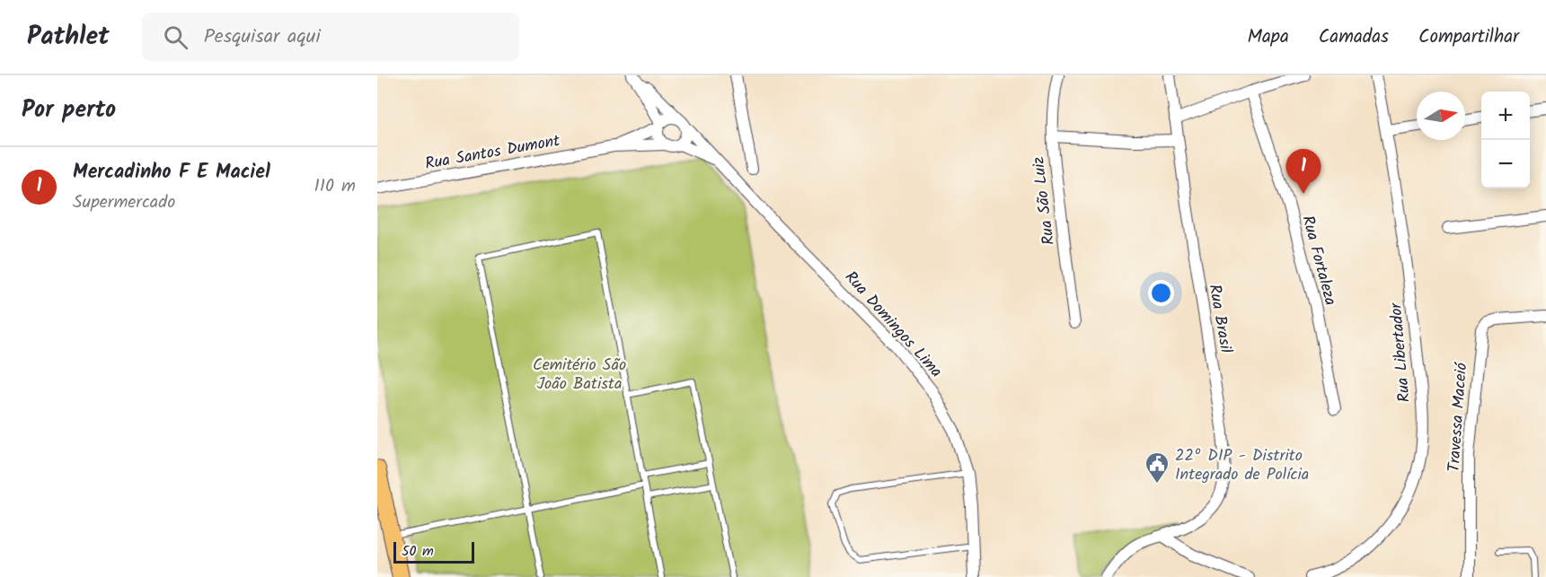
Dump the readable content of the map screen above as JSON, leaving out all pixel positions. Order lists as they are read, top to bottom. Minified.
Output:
{"streets":{"street":["Rua Santos Dumont","Rua São Luiz","Rua Fortaleza","Rua Brasil","Rua Domingos Lima","Rua Libertador","Travessa Maceió"]},"crossings":[["Rua Santos Dumont","Rua Domingos Lima"]],"parks":["Cemitério São João Batista"],"places":{"public building":["22º DIP - Distrito Integrado de Polícia"]},"scale_bar":"50 m","north":"right","page":{"header":"Pathlet","search":"Pesquisar aqui","nav":["Mapa","Camadas","Compartilhar"],"heading":"Por perto","map_buttons":["+","−"],"list":[{"mark":"1","name":"Mercadinho F E Maciel","note":"Supermercado","value":"110 m"}],"pins":"1","scale":"50 m"}}
